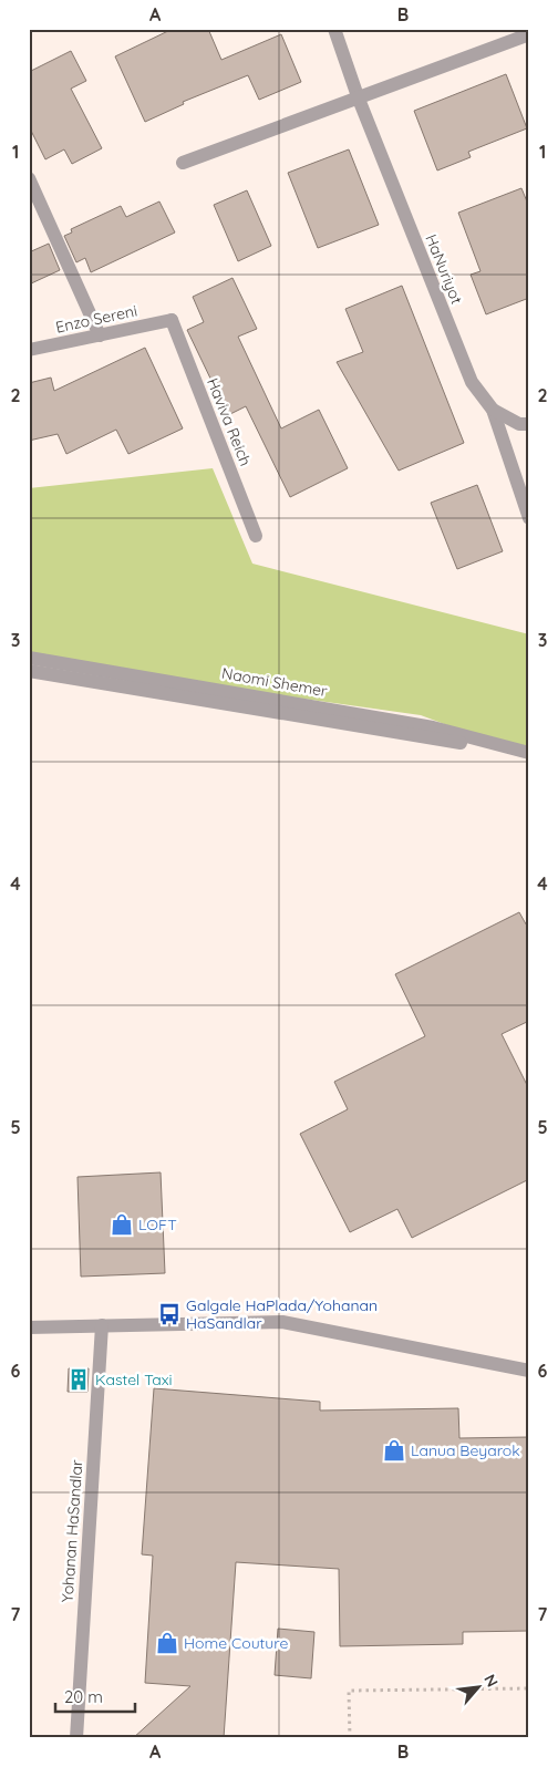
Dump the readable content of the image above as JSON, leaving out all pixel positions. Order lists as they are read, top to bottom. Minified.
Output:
{"streets":{"street":["HaNuriyot","Enzo Sereni","Haviva Reich","Naomi Shemer","Yohanan HaSandlar"]},"crossings":[["Enzo Sereni","Haviva Reich"]],"places":{"shop":["LOFT","Lanua Beyarok","Home Couture"],"bus stop":["Galgale HaPlada/Yohanan HaSandlar"],"building":["Kastel Taxi"]},"scale_bar":"20 m","north":"top right","grid":{"columns":["A","B"],"rows":["1","2","3","4","5","6","7"]}}
